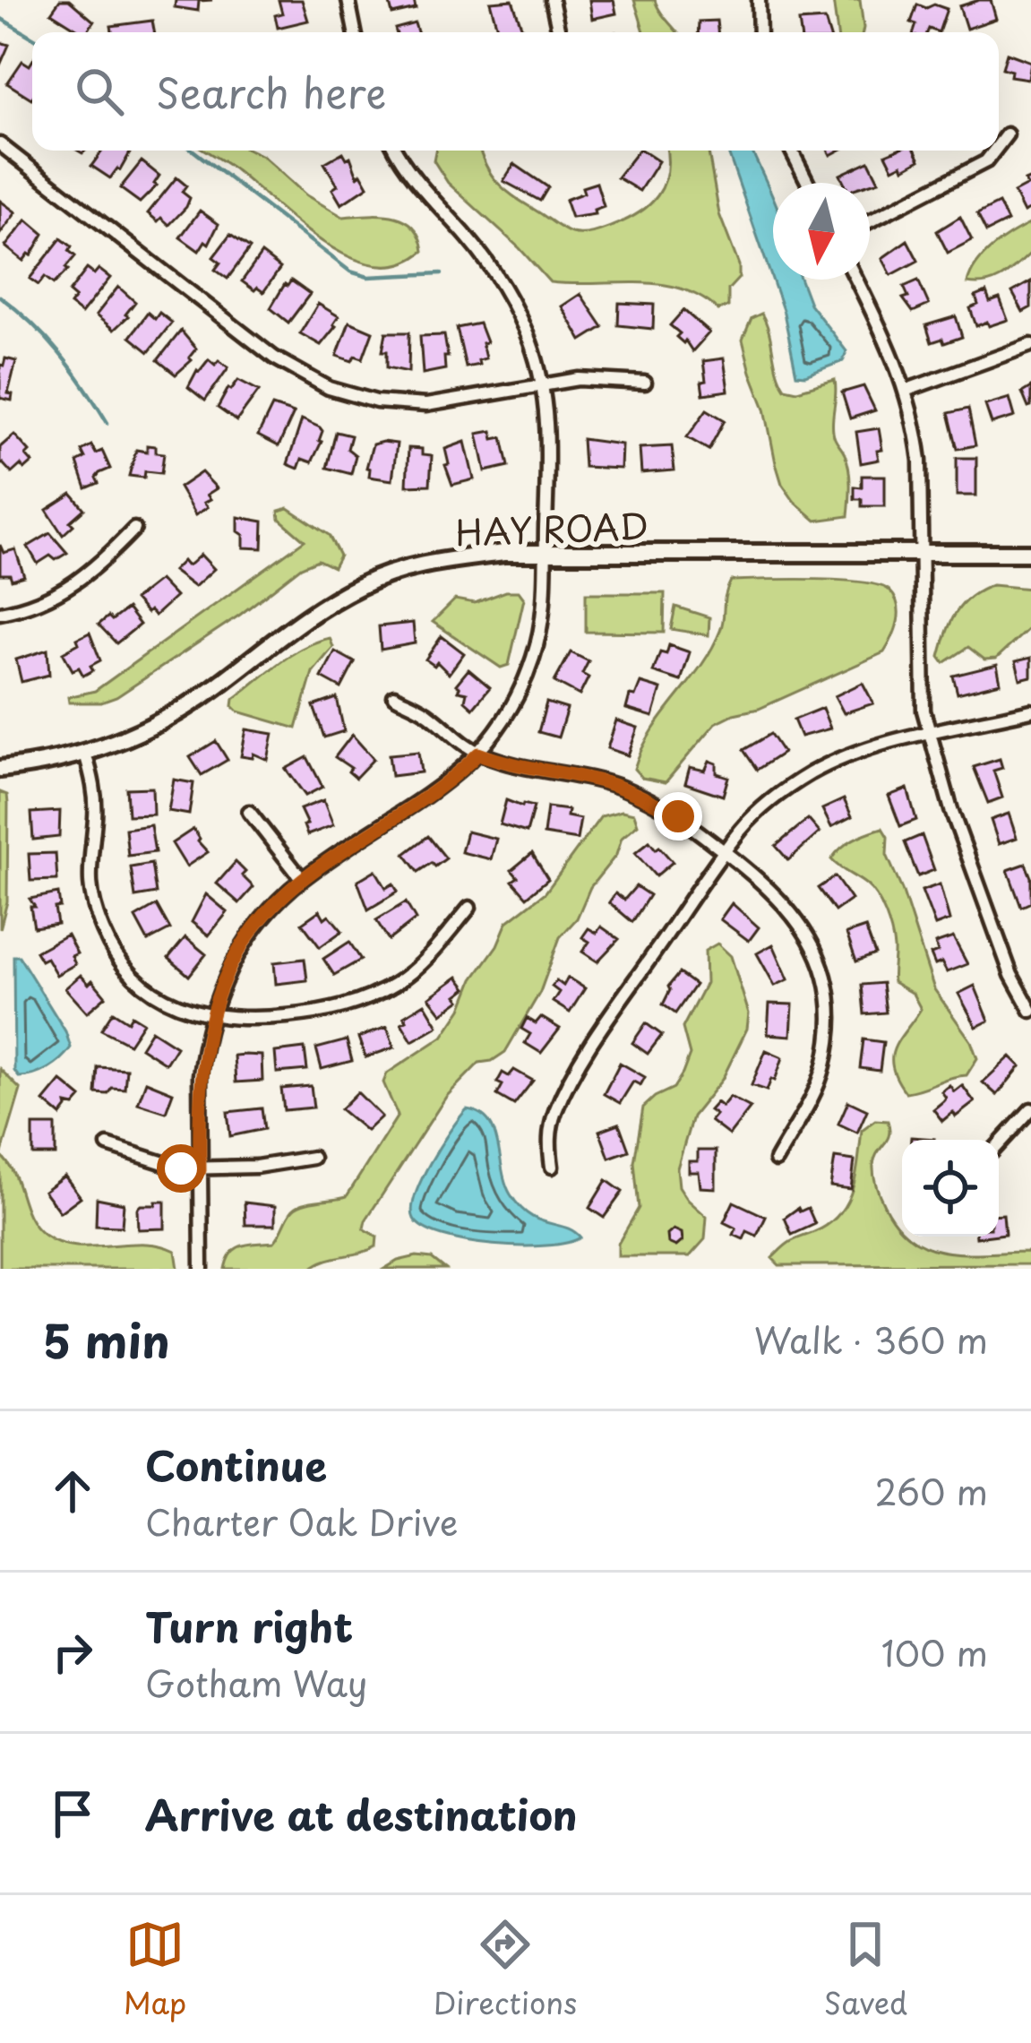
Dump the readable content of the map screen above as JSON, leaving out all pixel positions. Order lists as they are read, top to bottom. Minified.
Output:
{"streets":{"street":["HAY ROAD"]},"north":"bottom","page":{"search":"Search here","heading":["5 min","Walk · 360 m"],"list":[["Continue","Charter Oak Drive","260 m"],["Turn right","Gotham Way","100 m"],"Arrive at destination"],"nav":["Map","Directions","Saved"]}}
